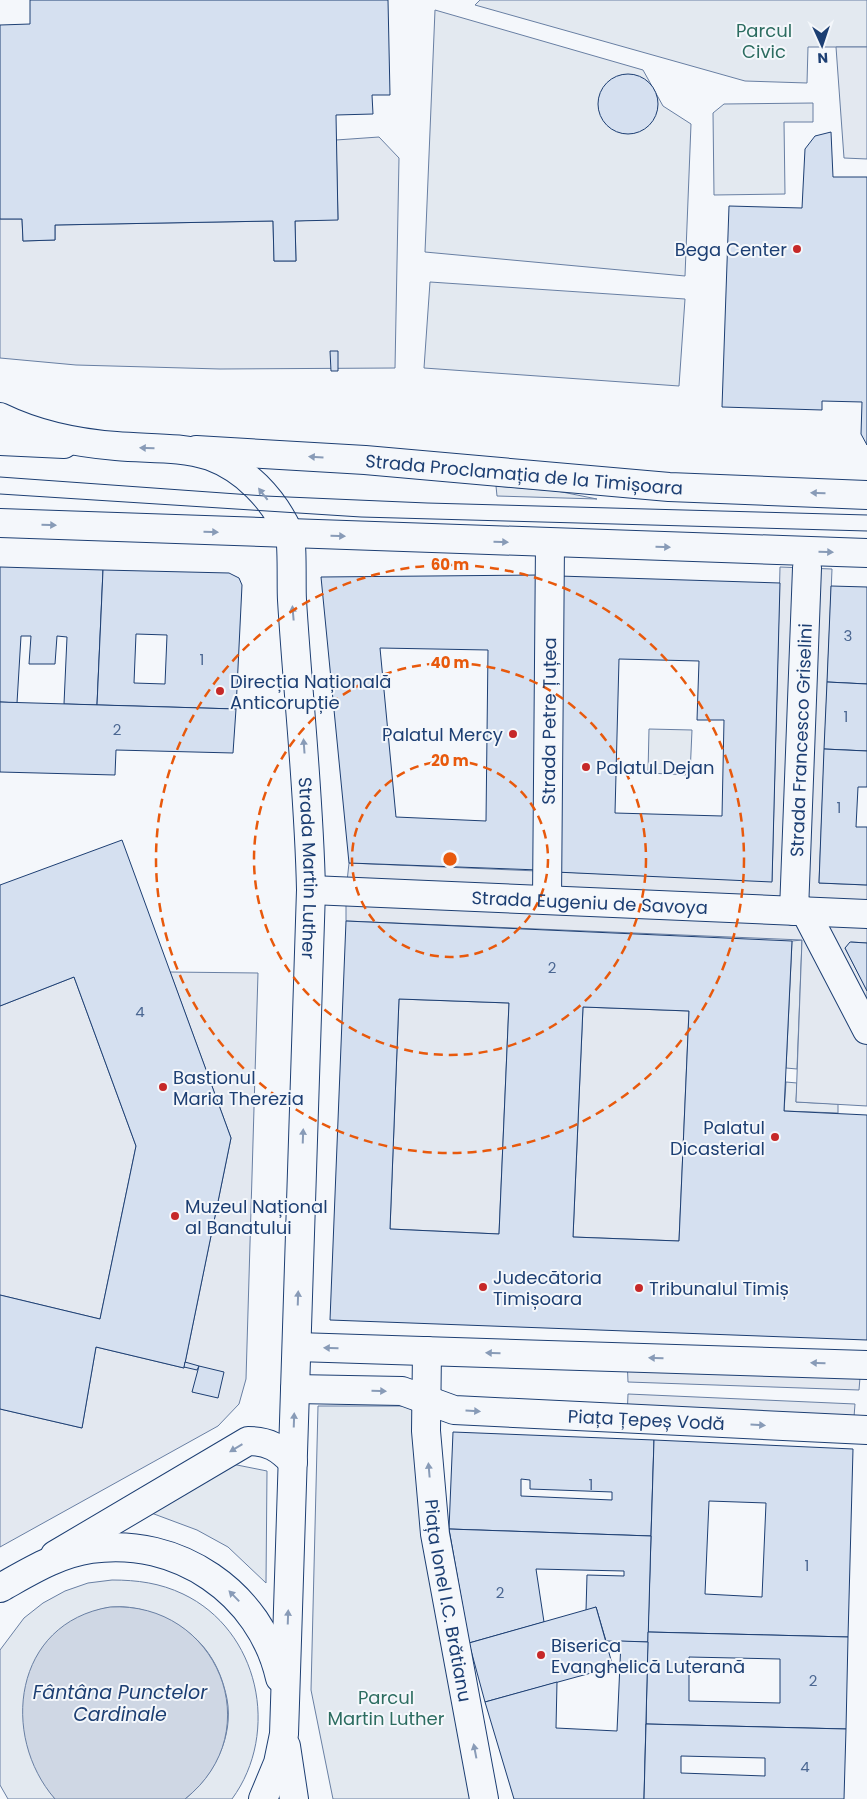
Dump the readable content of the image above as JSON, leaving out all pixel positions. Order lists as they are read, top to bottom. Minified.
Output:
{"streets":{"street":["Strada Proclamația de la Timișoara","Strada Petre Țuțea","Strada Francesco Griselini","Strada Martin Luther","Strada Eugeniu de Savoya","Piața Țepeș Vodă","Piața Ionel I.C. Brătianu"]},"crossings":[["Strada Petre Țuțea","Strada Eugeniu de Savoya"],["Strada Francesco Griselini","Strada Eugeniu de Savoya"],["Strada Martin Luther","Strada Eugeniu de Savoya"],["Piața Țepeș Vodă","Piața Ionel I.C. Brătianu"]],"one_way":["Strada Martin Luther"],"water":["Fântâna Punctelor Cardinale"],"parks":["Parcul Civic","Parcul Martin Luther"],"places":["Bega Center","Direcția Națională Anticorupție","Palatul Mercy","Palatul Dejan","Bastionul Maria Therezia","Palatul Dicasterial","Muzeul Național al Banatului","Judecătoria Timișoara","Tribunalul Timiș","Biserica Evanghelică Luterană"],"house_numbers":["3","1","1","2","1","2","4","1","1","2","2","4"],"north":"bottom","rings":["60 m","40 m","20 m"]}
